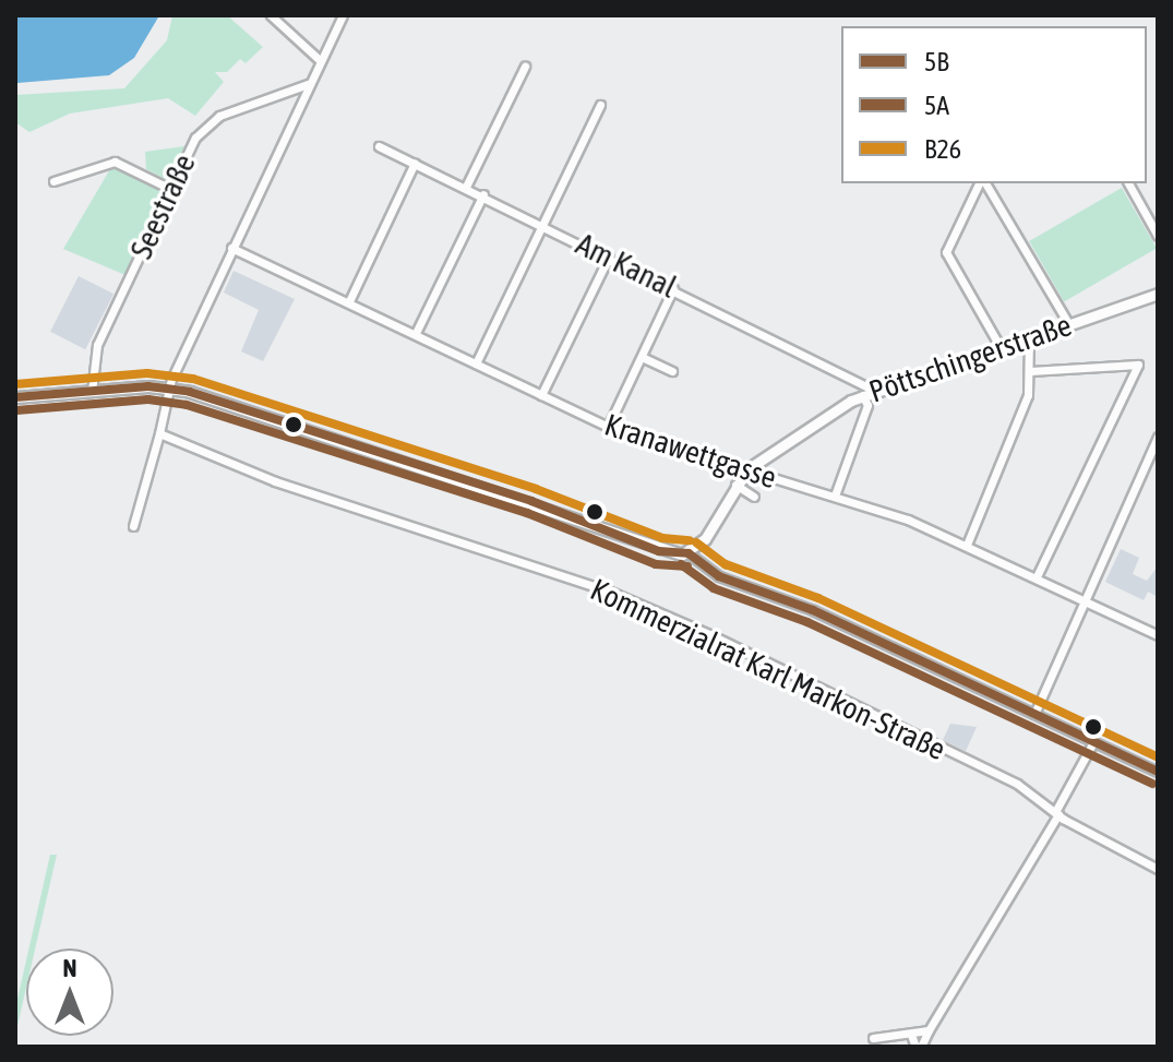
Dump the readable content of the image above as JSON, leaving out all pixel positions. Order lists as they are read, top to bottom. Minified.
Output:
{"streets":{"main road":["Pöttschingerstraße"],"street":["Seestraße","Am Kanal","Kranawettgasse","Kommerzialrat Karl Markon-Straße"]},"crossings":[["Am Kanal","Pöttschingerstraße"],["Pöttschingerstraße","Kranawettgasse"]],"lines":["transit line B26","transit line 5B","transit line 5A"],"legend":["5B","5A","B26"],"north":"top"}
